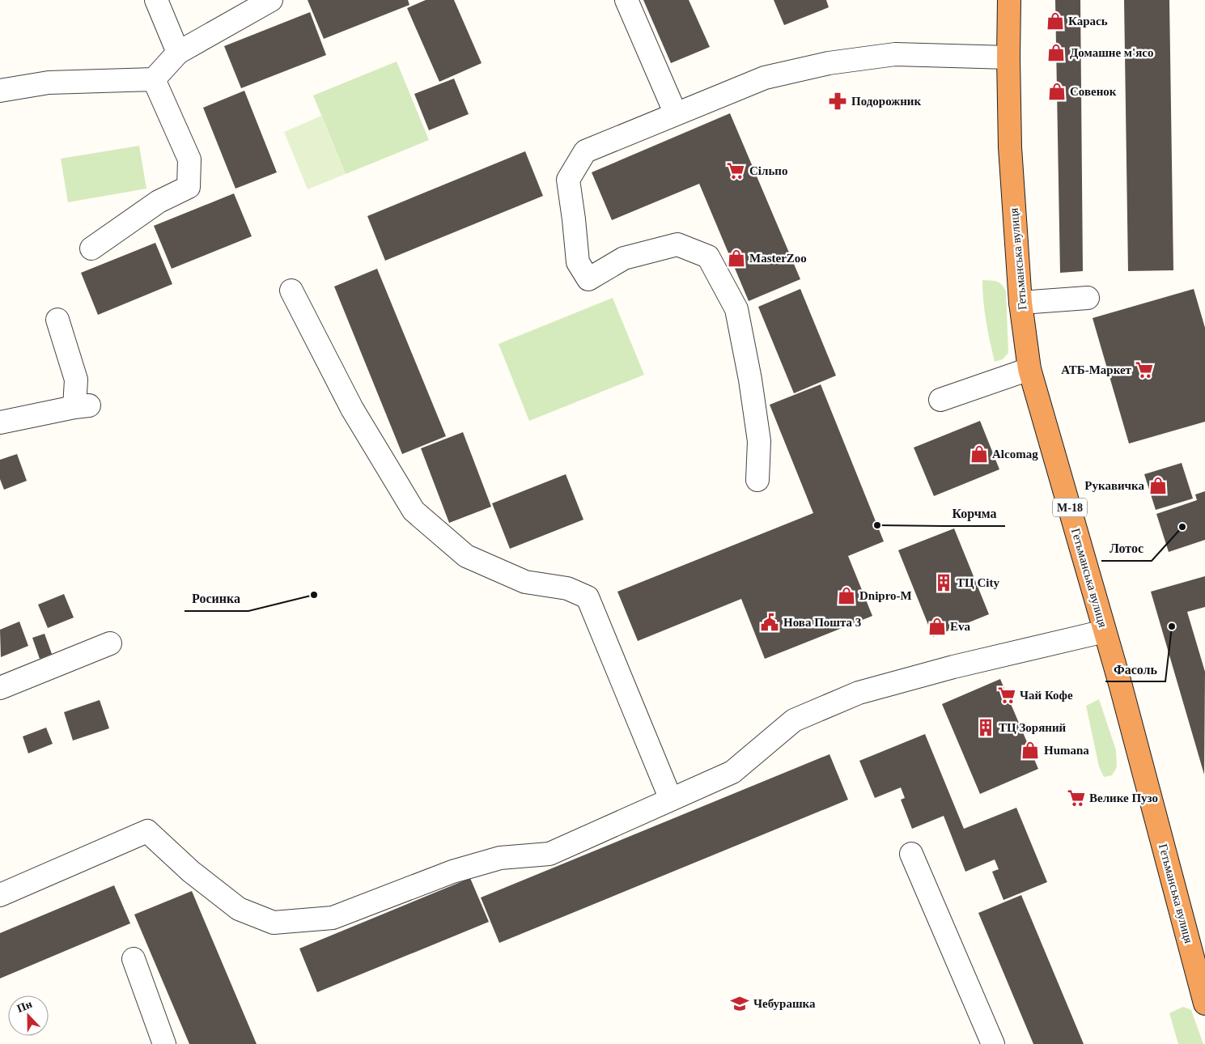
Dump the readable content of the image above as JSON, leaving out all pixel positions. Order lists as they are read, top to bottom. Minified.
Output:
{"streets":{"highway":["Гетьманська вулиця","М-18"]},"places":{"shop":["Карась","Домашне м'ясо","Совенок","MasterZoo","Alcomag","Рукавичка","Dnipro-M","Eva","Humana"],"pharmacy":["Подорожник"],"supermarket":["Сільпо","АТБ-Маркет","Чай Кофе","Велике Пузо"],"other":["Корчма","Лотос","Росинка","Фасоль"],"building":["ТЦ City","ТЦ Зоряний"],"public building":["Нова Пошта 3"],"school or university":["Чебурашка"]},"north":"top"}
